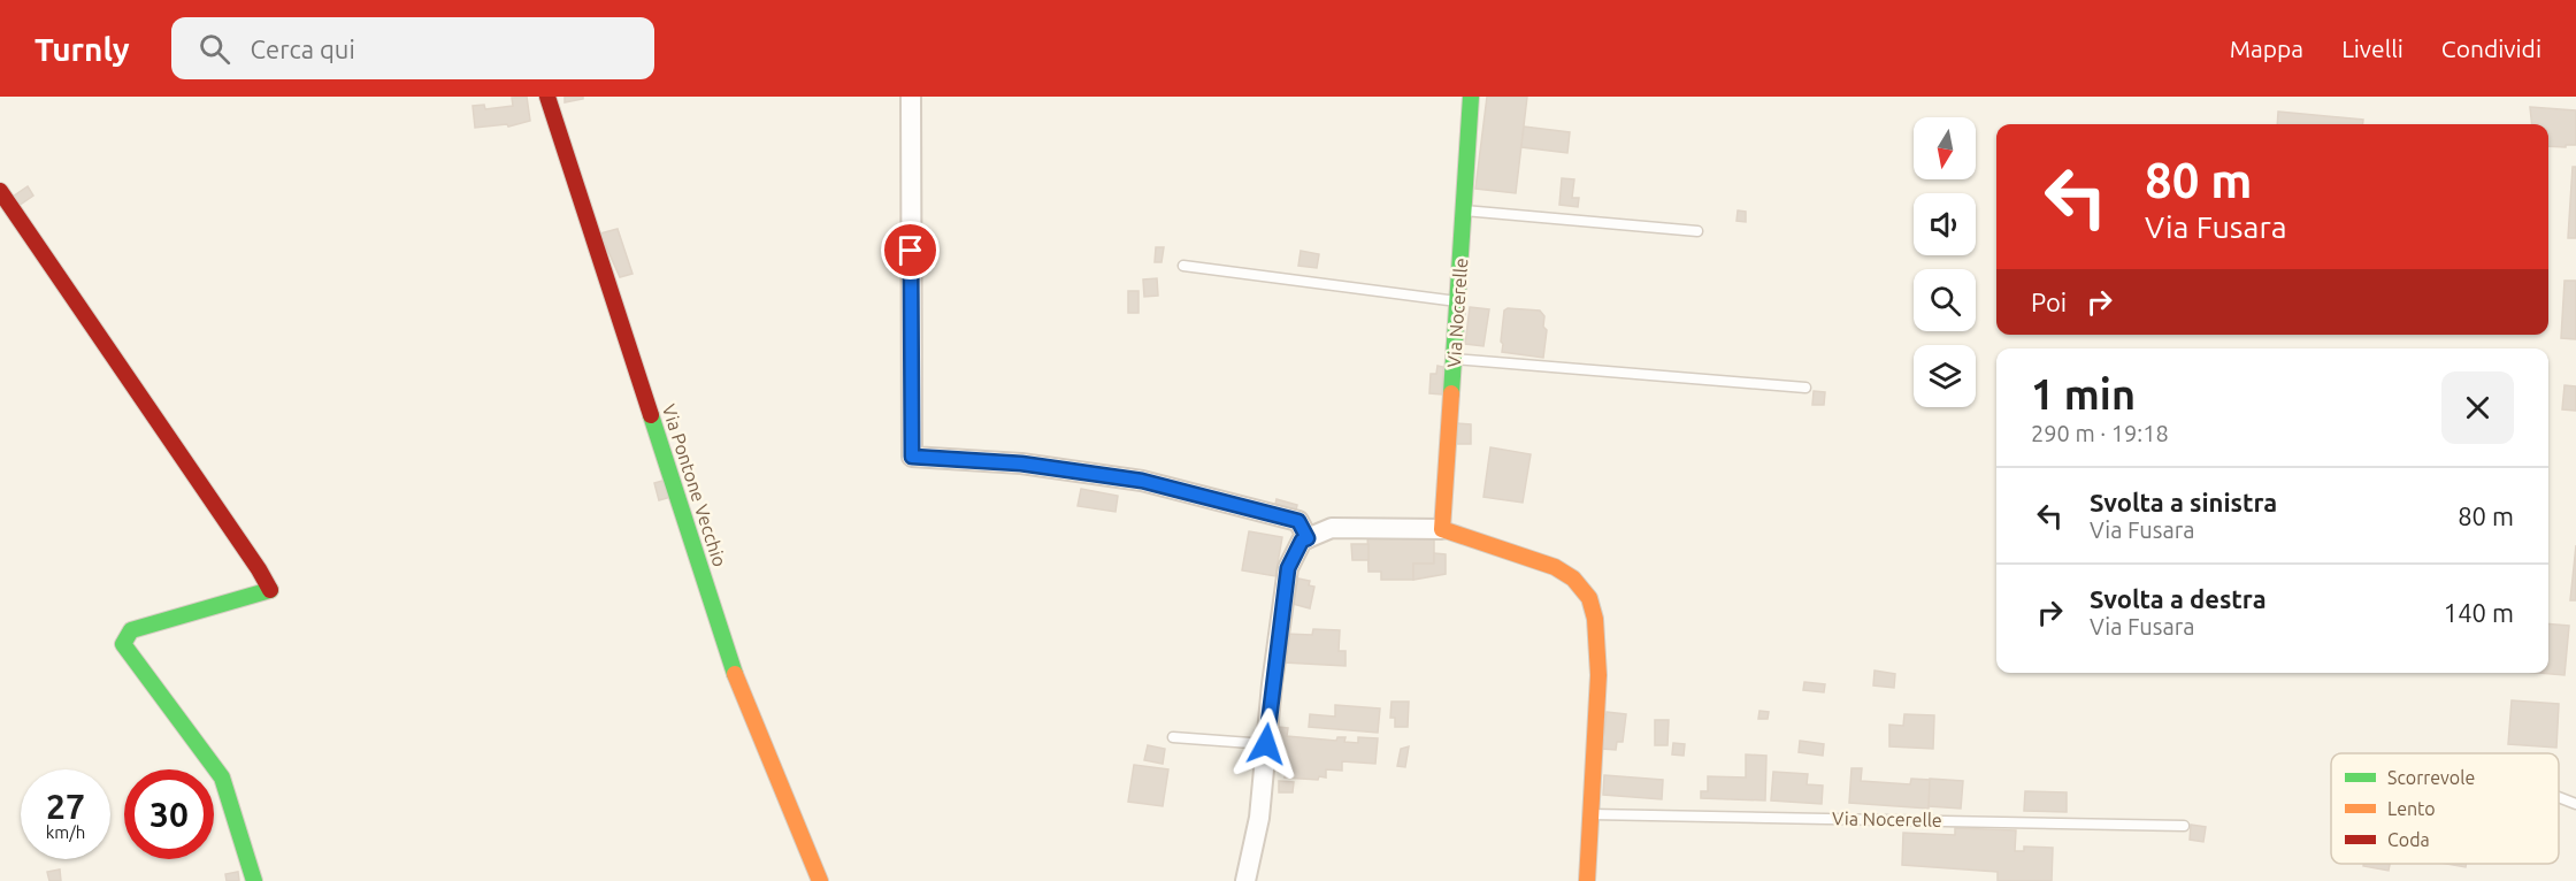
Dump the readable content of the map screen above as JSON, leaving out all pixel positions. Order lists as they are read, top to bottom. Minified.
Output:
{"streets":{"street":["Via Nocerelle","Via Pontone Vecchio"]},"legend":["Scorrevole","Lento","Coda"],"north":"bottom","page":{"header":"Turnly","search":"Cerca qui","nav":["Mappa","Livelli","Condividi"],"turn":["80 m","Via Fusara"],"then":"Poi","heading":["1 min","290 m · 19:18"],"list":[{"name":"Svolta a sinistra","note":"Via Fusara","value":"80 m"},{"name":"Svolta a destra","note":"Via Fusara","value":"140 m"}],"speed":"27 km/h","limit":"30"}}
